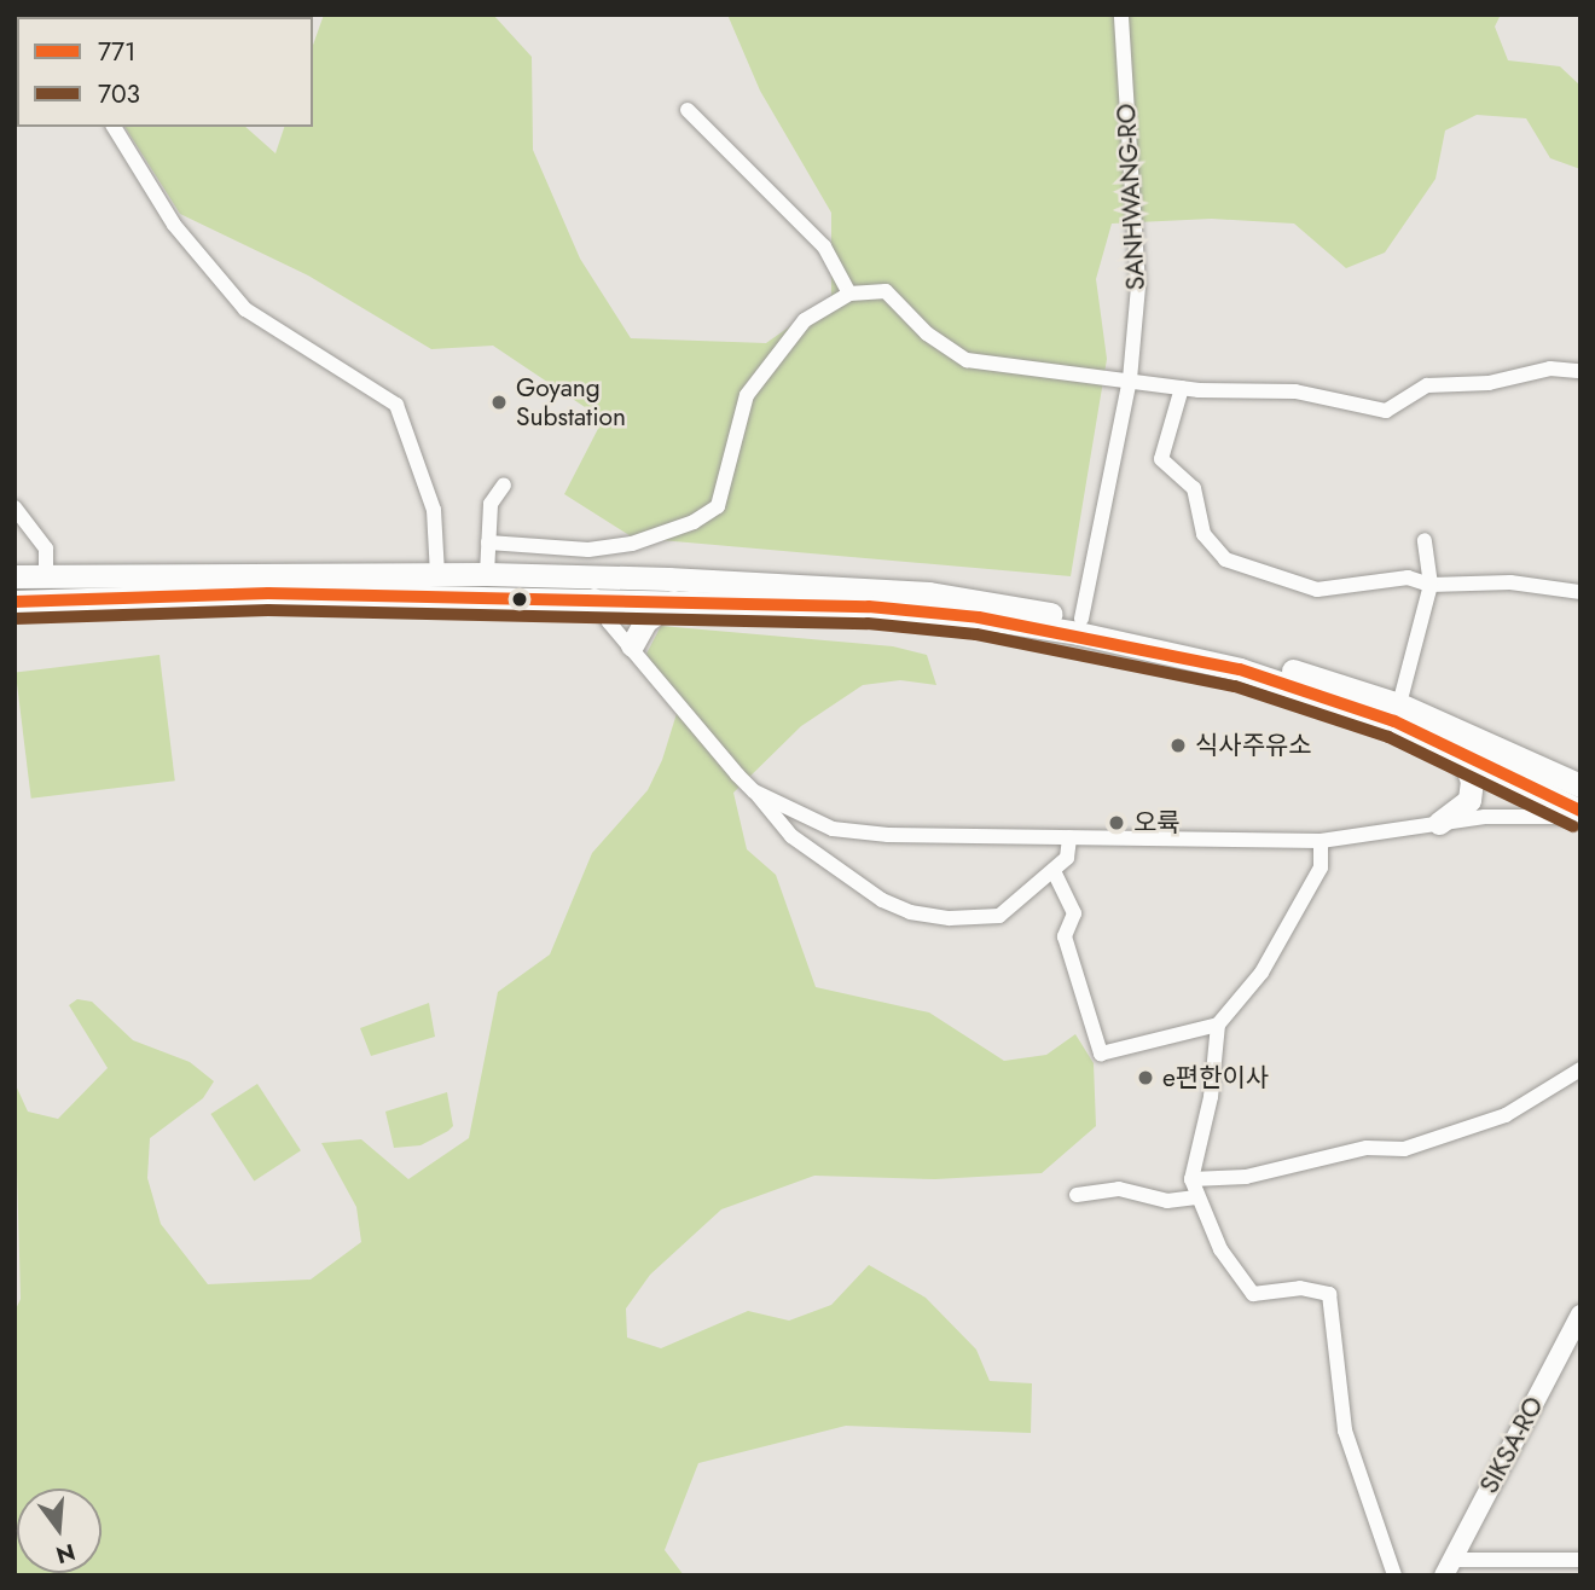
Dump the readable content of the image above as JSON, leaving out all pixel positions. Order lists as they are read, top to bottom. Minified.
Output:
{"streets":{"street":["SANHWANG-RO","SIKSA-RO"]},"places":["Goyang Substation","식사주유소","오륙","e편한이사"],"lines":["transit line 771","transit line 703"],"legend":["771","703"],"north":"bottom"}
